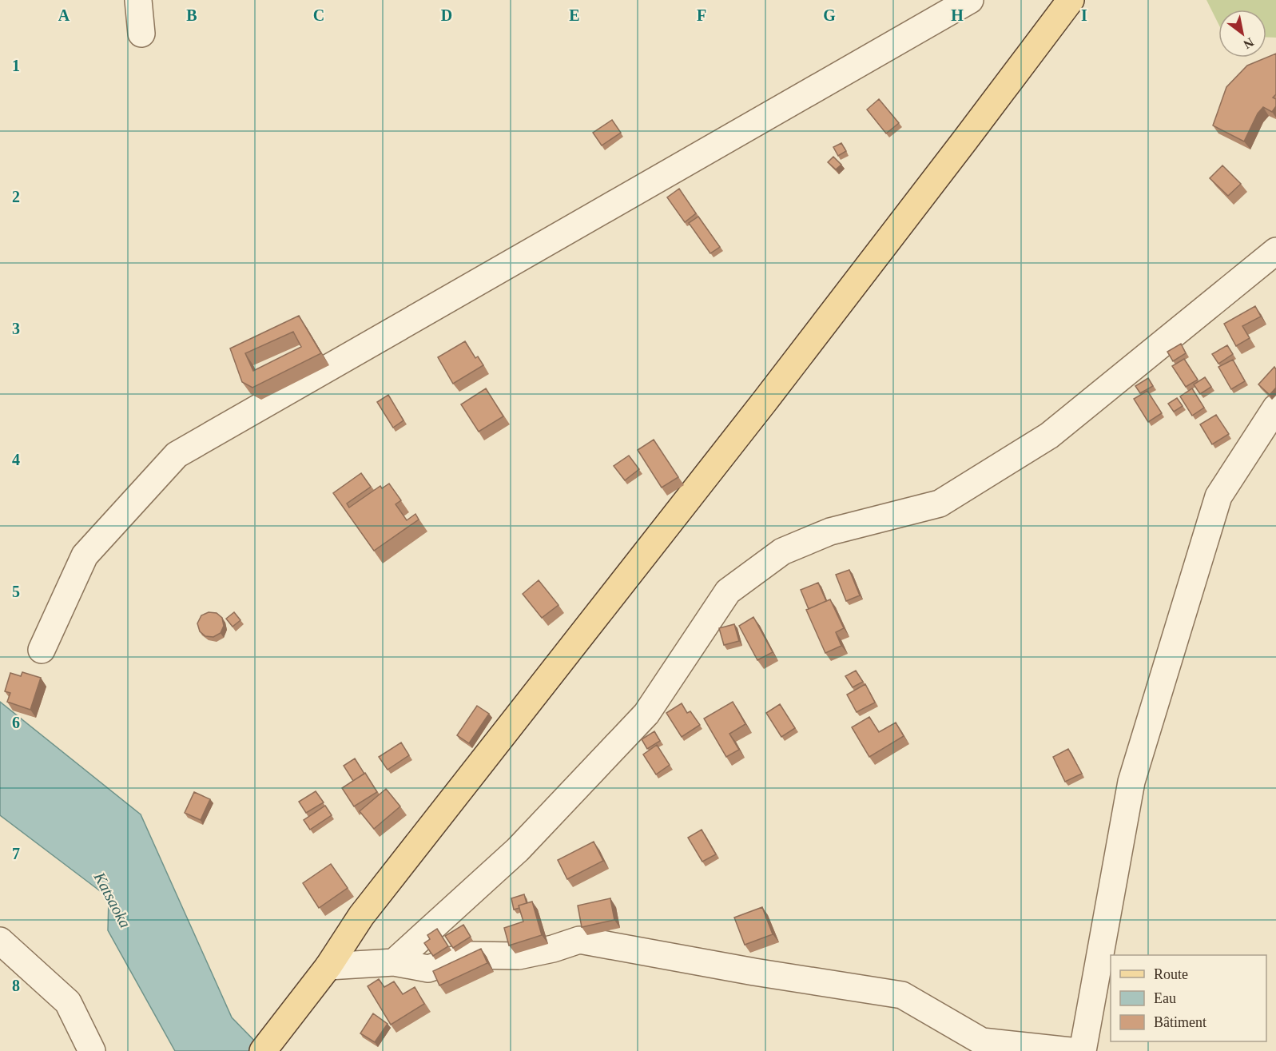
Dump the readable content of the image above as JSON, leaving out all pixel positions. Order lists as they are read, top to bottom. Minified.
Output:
{"water":["Katsaoka"],"legend":["Route","Eau","Bâtiment"],"north":"bottom right","grid":{"columns":["A","B","C","D","E","F","G","H","I"],"rows":["1","2","3","4","5","6","7","8"]}}
